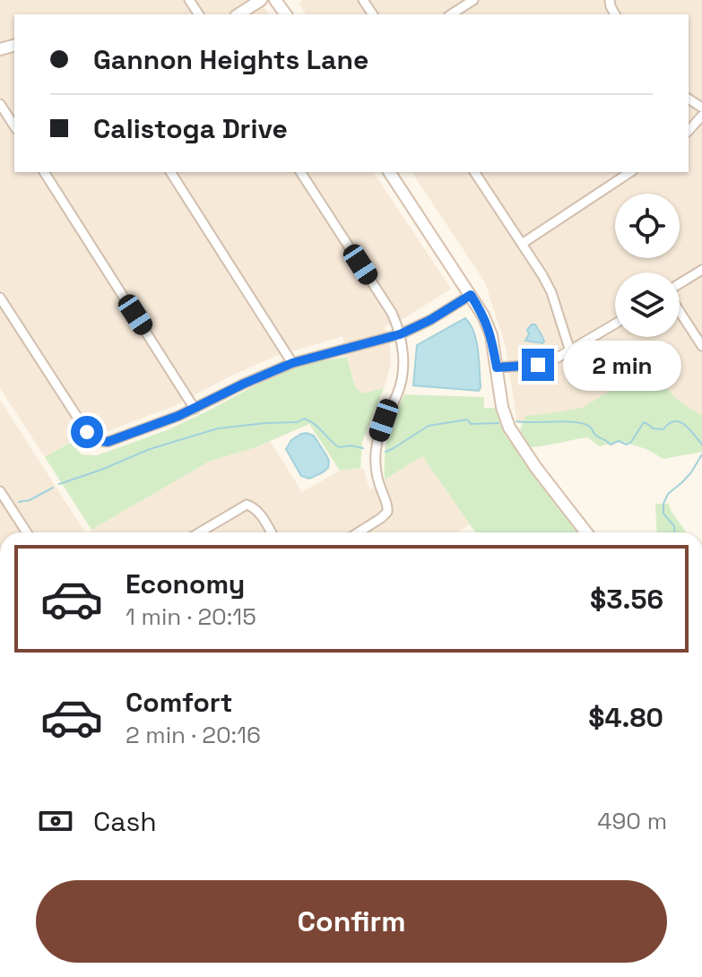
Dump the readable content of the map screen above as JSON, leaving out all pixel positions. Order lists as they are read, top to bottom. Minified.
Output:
{"page":{"banner":["Gannon Heights Lane","Calistoga Drive"],"bubble":"2 min","list":[{"name":"Economy","note":"1 min · 20:15","value":"$3.56"},{"name":"Comfort","note":"2 min · 20:16","value":"$4.80"}],"pay":["Cash","490 m"],"buttons":"Confirm"}}
